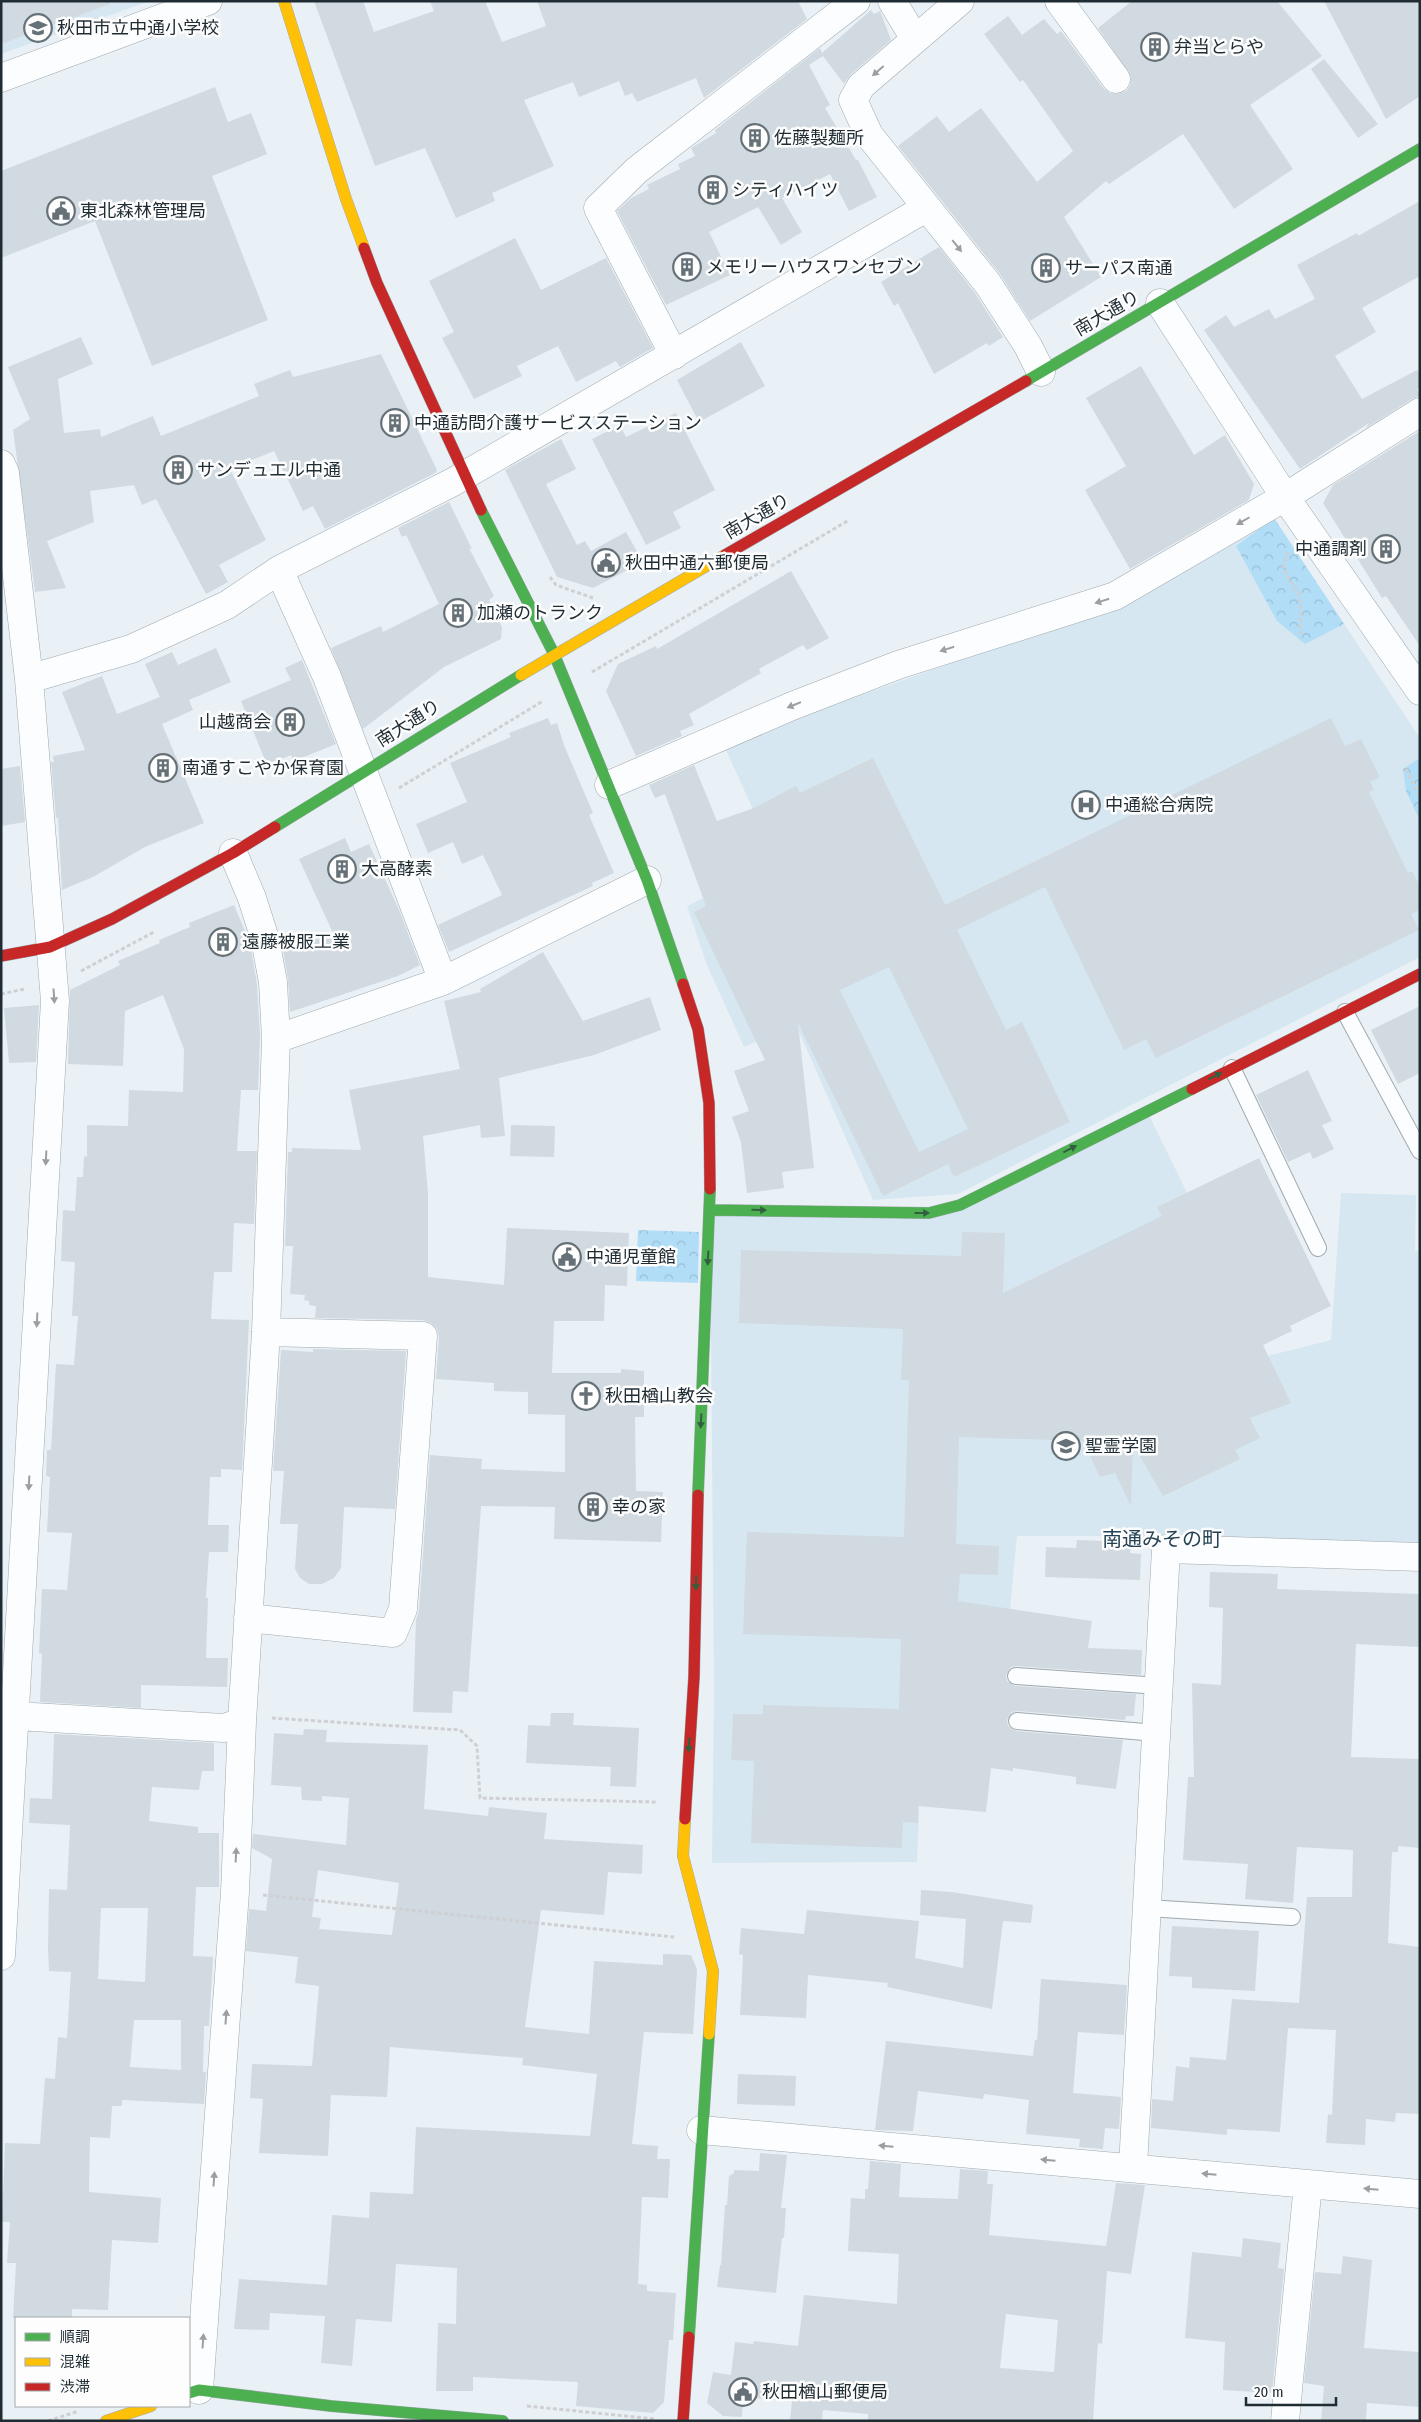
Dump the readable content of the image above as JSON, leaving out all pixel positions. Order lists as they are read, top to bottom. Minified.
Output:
{"streets":{"street":["南大通り"]},"districts":["南通みその町"],"places":{"school or university":["秋田市立中通小学校","聖霊学園"],"building":["弁当とらや","佐藤製麺所","シティハイツ","メモリーハウスワンセブン","サーパス南通","中通訪問介護サービスステーション","サンデュエル中通","中通調剤","加瀬のトランク","山越商会","南通すこやか保育園","大高酵素","遠藤被服工業","幸の家"],"public building":["東北森林管理局","秋田中通六郵便局","中通児童館","秋田楢山郵便局"],"hospital":["中通総合病院"],"church":["秋田楢山教会"]},"legend":["順調","混雑","渋滞"],"scale_bar":"20 m"}
